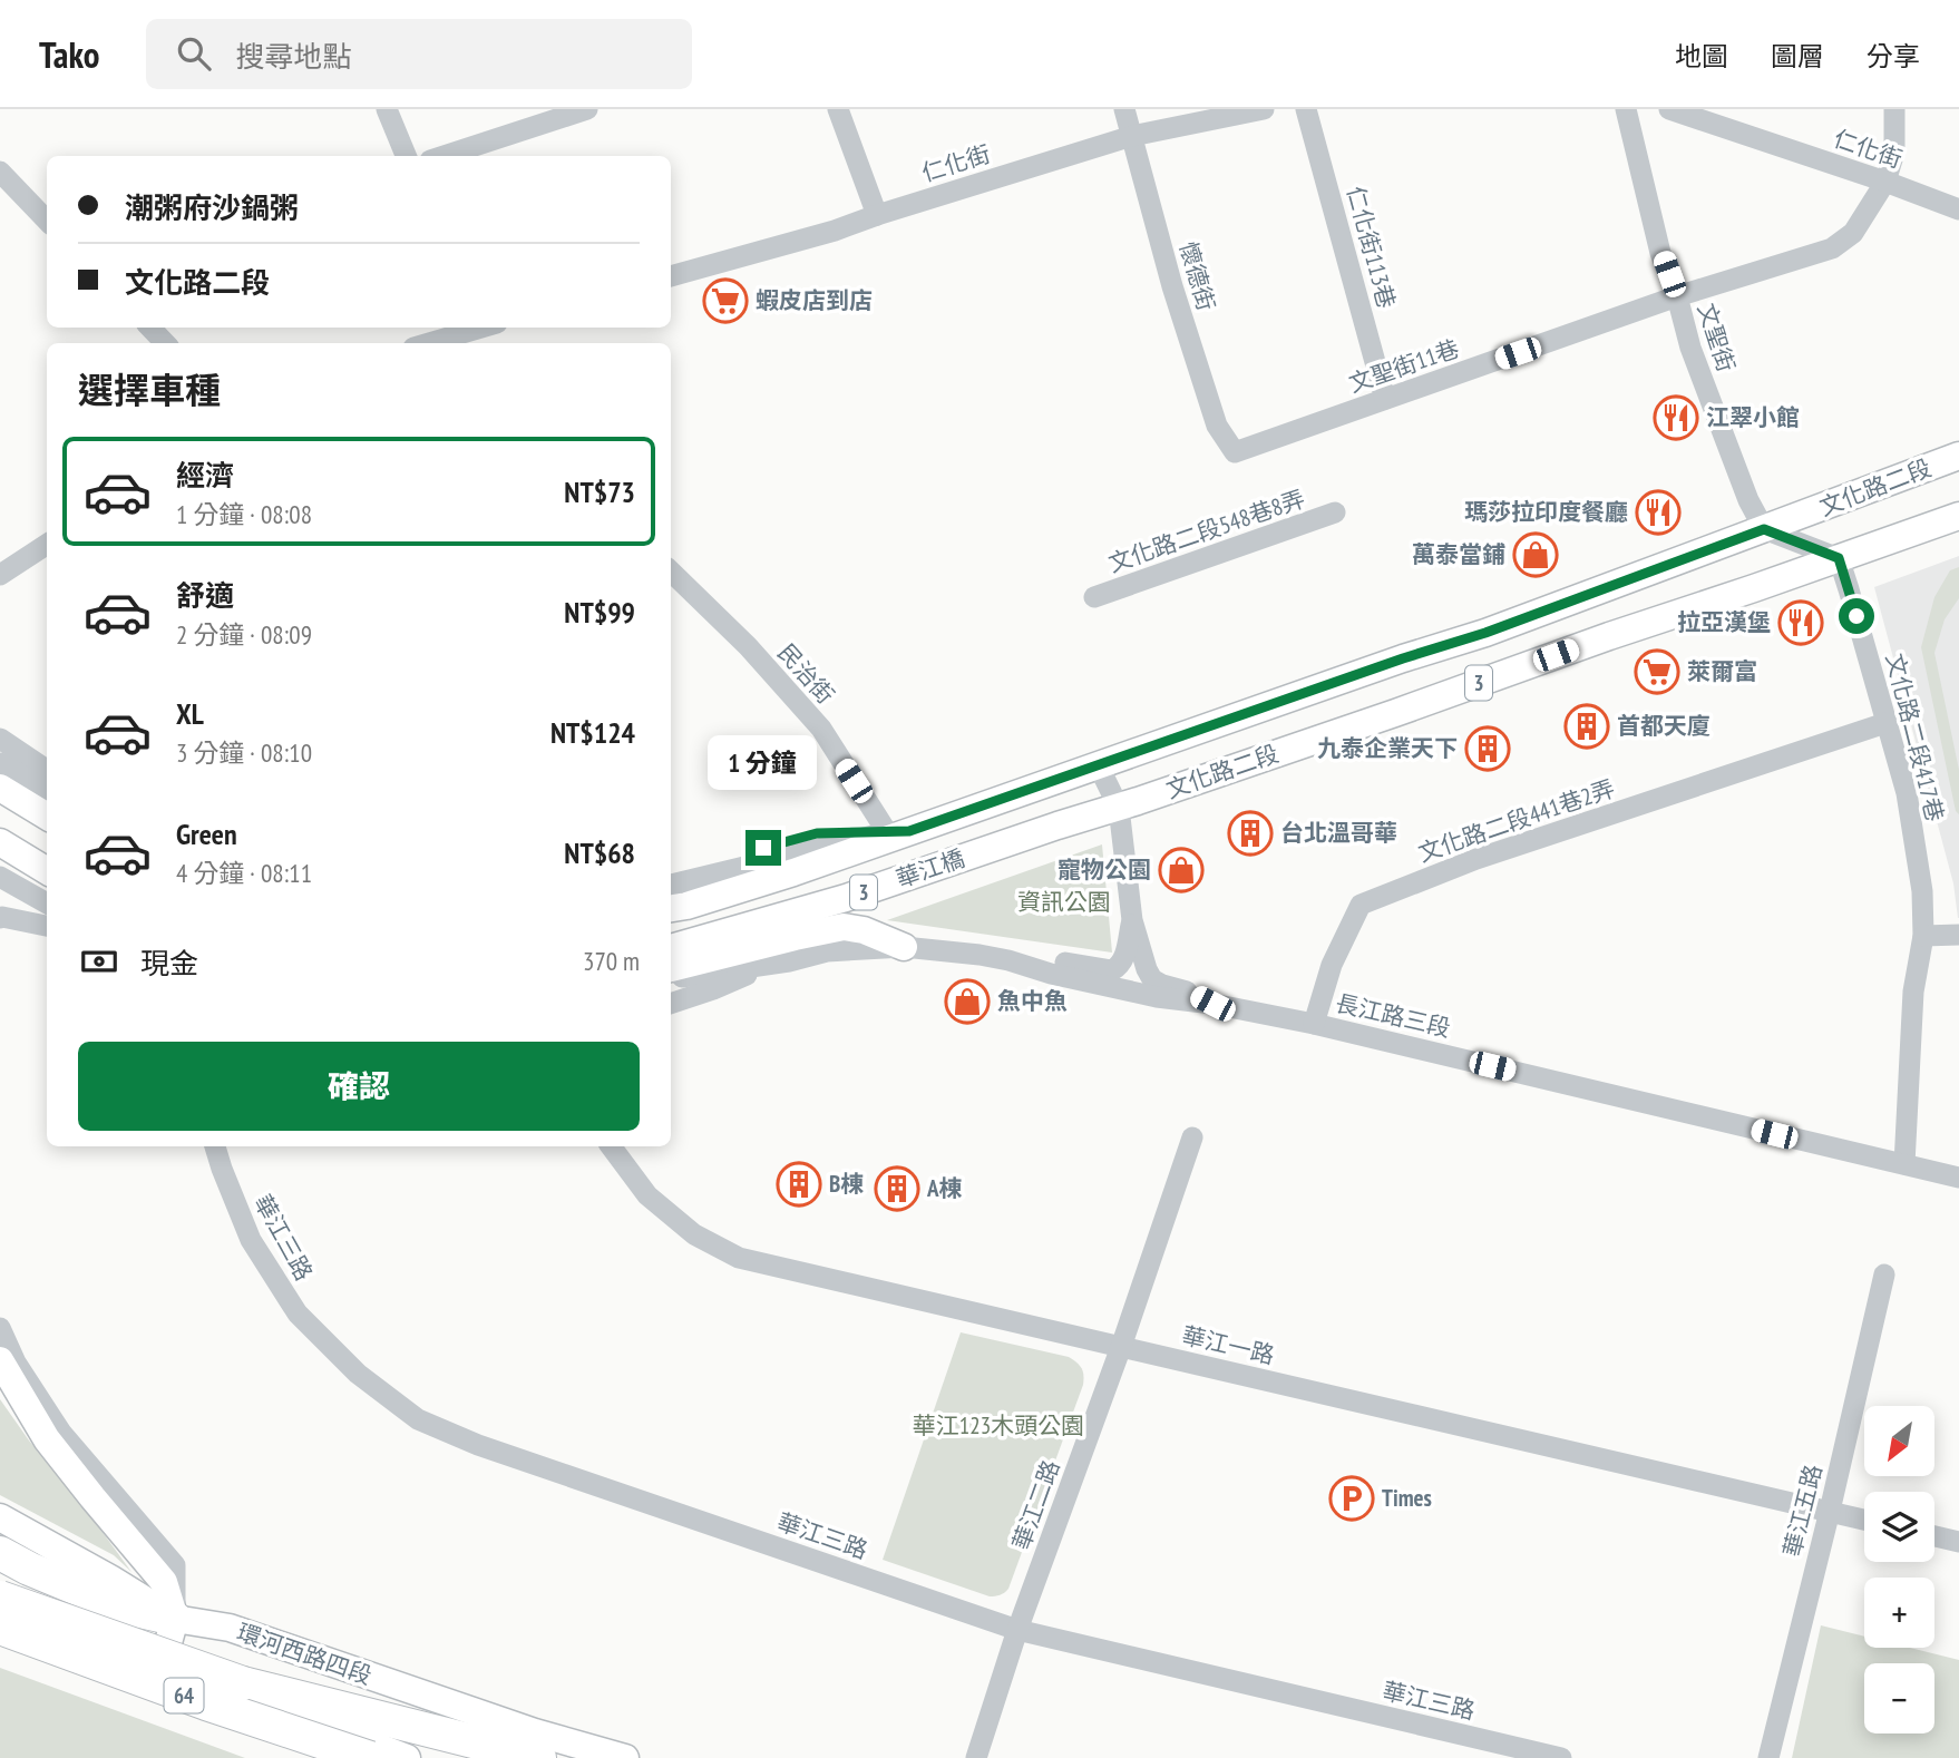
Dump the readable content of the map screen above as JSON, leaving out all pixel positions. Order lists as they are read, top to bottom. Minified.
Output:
{"streets":{"highway":["64"],"main road":["文化路二段","3","華江橋","環河西路四段"],"street":["仁化街","仁化街113巷","懷德街","文聖街","文聖街11巷","文化路二段548巷8弄","民治街","文化路二段417巷","文化路二段441巷2弄","長江路三段","華江三路","華江一路","華江二路","華江五路"]},"crossings":[["仁化街","懷德街"],["仁化街","文聖街11巷"],["仁化街113巷","文聖街11巷"],["懷德街","文聖街11巷"],["文聖街","文聖街11巷"],["文聖街","文化路二段"],["文化路二段","民治街"],["文化路二段","文化路二段417巷"],["文化路二段","華江橋"],["文化路二段417巷","文化路二段441巷2弄"],["文化路二段417巷","長江路三段"],["文化路二段441巷2弄","長江路三段"],["華江三路","華江二路"],["華江一路","華江二路"],["華江一路","華江五路"]],"parks":["資訊公園","華江123木頭公園"],"places":{"supermarket":["蝦皮店到店","萊爾富"],"restaurant":["江翠小館","瑪莎拉印度餐廳","拉亞漢堡"],"shop":["萬泰當鋪","寵物公園","魚中魚"],"building":["首都天廈","九泰企業天下","台北溫哥華","B棟","A棟"],"parking":["Times"]},"north":"bottom left","page":{"header":"Tako","search":"搜尋地點","nav":["地圖","圖層","分享"],"banner":["潮粥府沙鍋粥","文化路二段"],"heading":"選擇車種","list":[{"name":"經濟","note":"1 分鐘 · 08:08","value":"NT$73"},{"name":"舒適","note":"2 分鐘 · 08:09","value":"NT$99"},{"name":"XL","note":"3 分鐘 · 08:10","value":"NT$124"},{"name":"Green","note":"4 分鐘 · 08:11","value":"NT$68"}],"bubble":"1 分鐘","pay":["現金","370 m"],"buttons":"確認","map_buttons":["+","−"]}}
